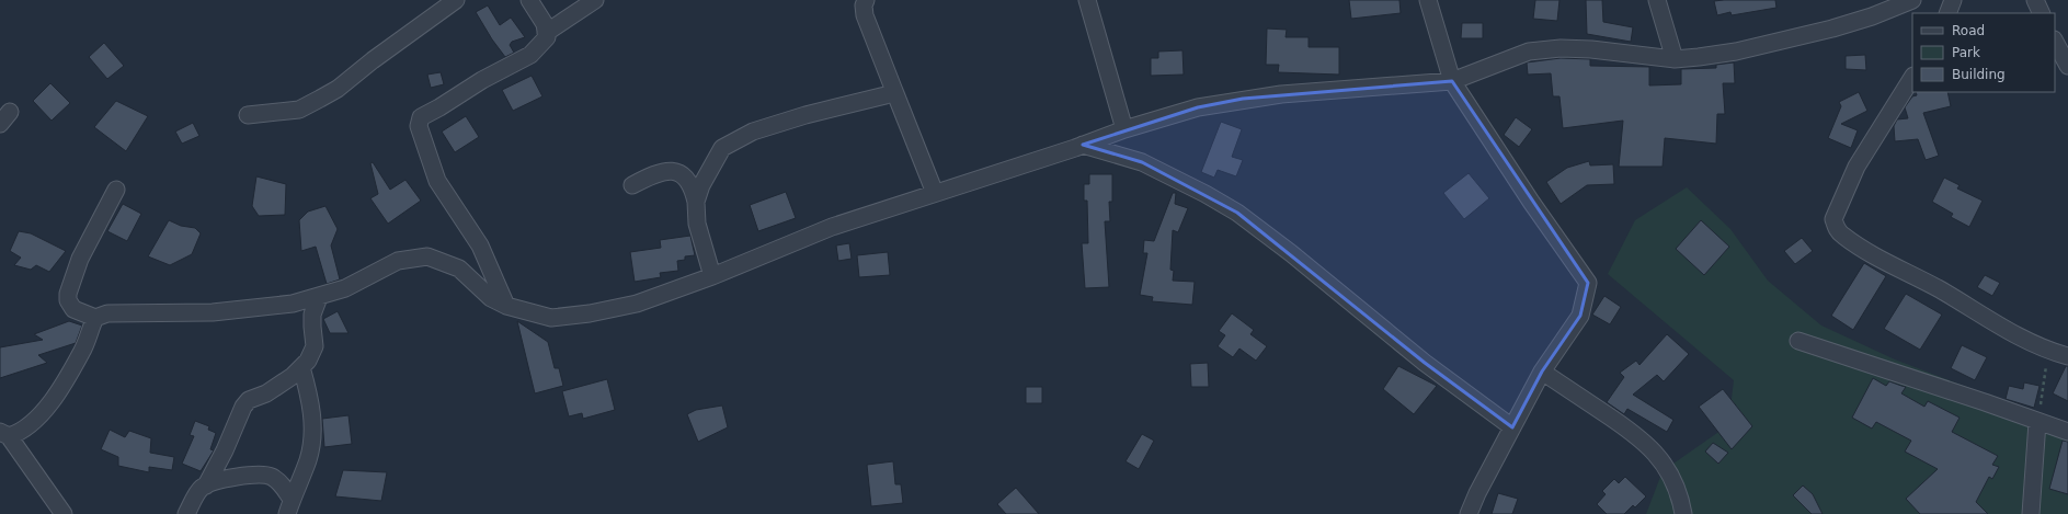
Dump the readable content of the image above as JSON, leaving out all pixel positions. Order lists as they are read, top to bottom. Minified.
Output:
{"legend":["Road","Park","Building"]}
